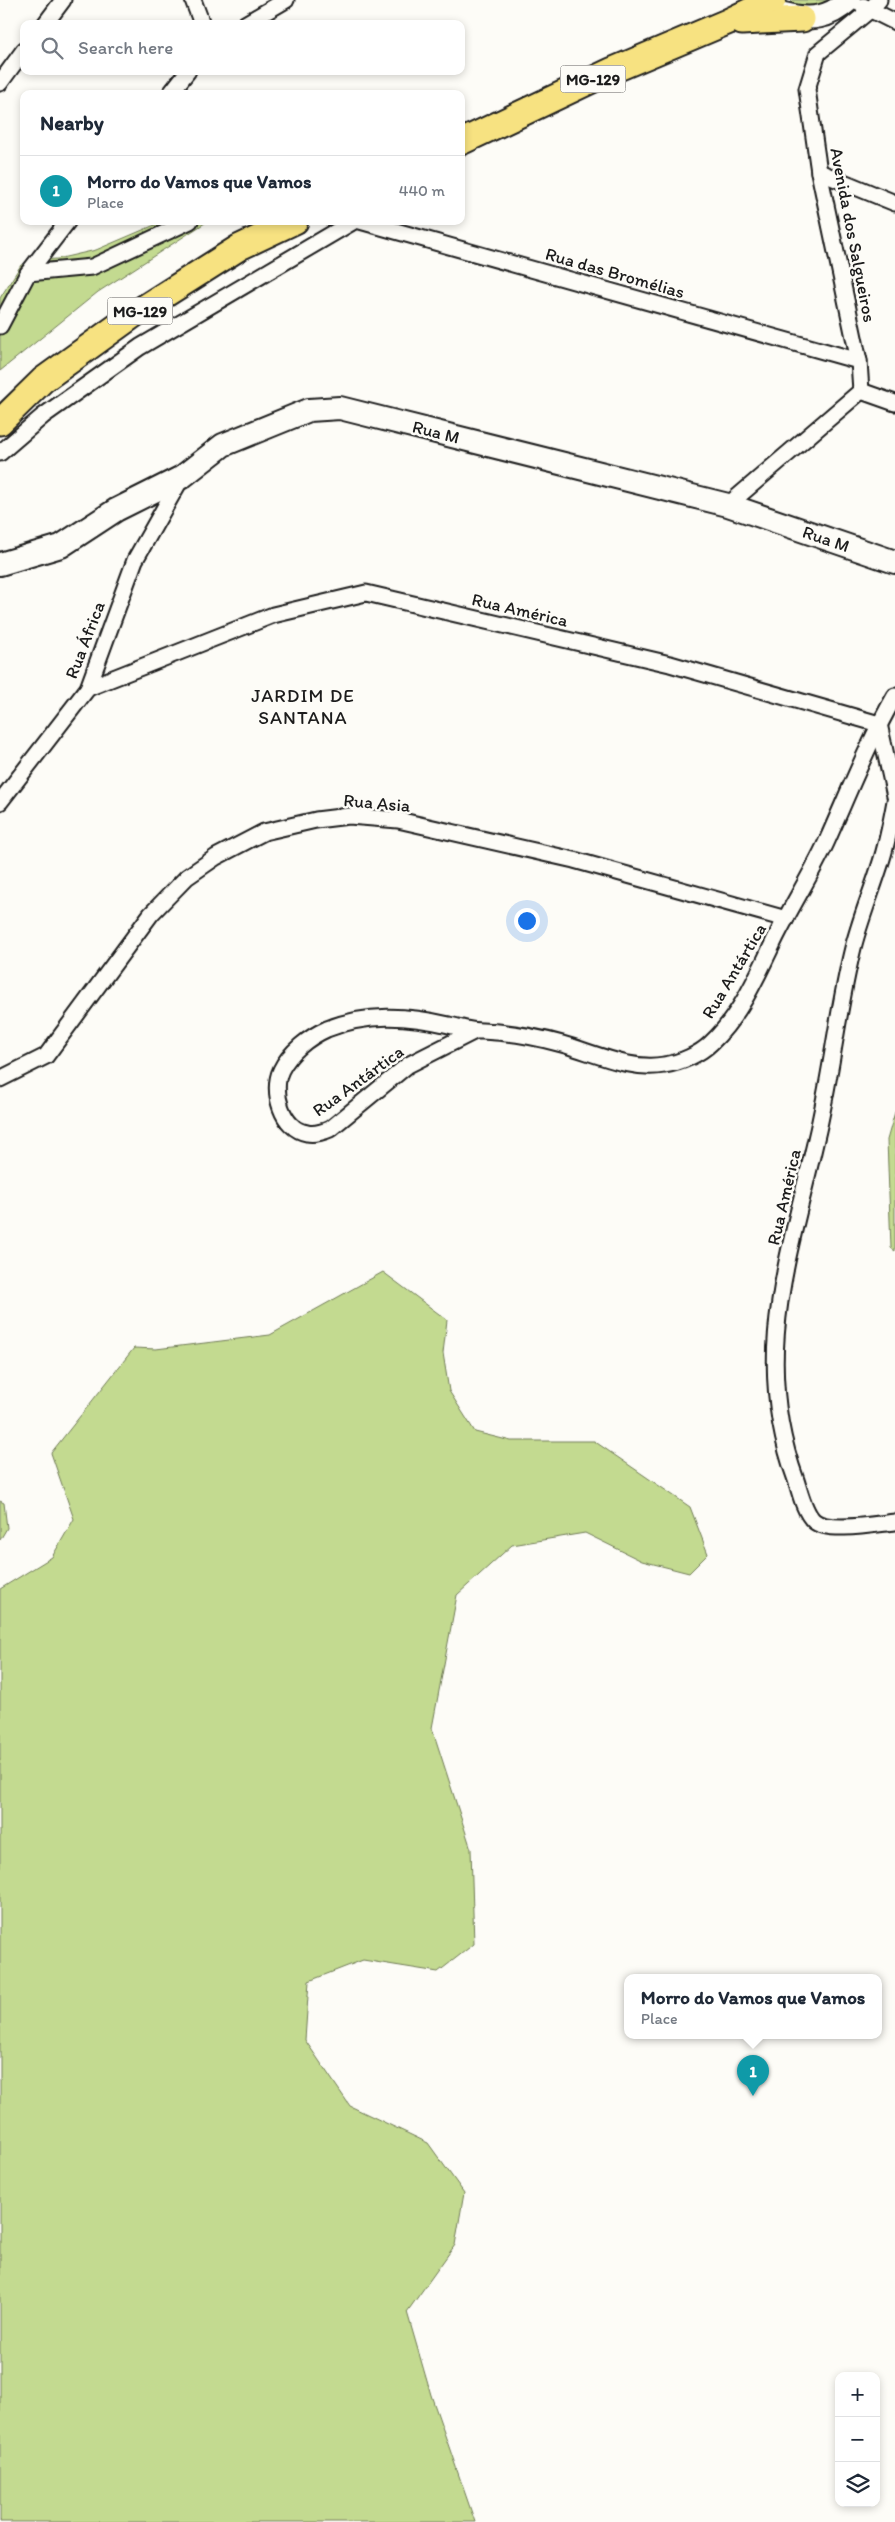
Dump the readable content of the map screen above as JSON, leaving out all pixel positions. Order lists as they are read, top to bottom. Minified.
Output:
{"streets":{"main road":["MG-129"],"street":["Avenida dos Salgueiros","Rua das Bromélias","Rua M","Rua América","Rua África","Rua Asia","Rua Antártica"]},"crossings":[["Avenida dos Salgueiros","Rua das Bromélias"],["Rua M","Rua África"],["Rua América","Rua África"],["Rua América","Rua Antártica"],["Rua Asia","Rua Antártica"]],"districts":["JARDIM DE SANTANA"],"page":{"search":"Search here","heading":"Nearby","list":[{"mark":"1","name":"Morro do Vamos que Vamos","note":"Place","value":"440 m"}],"popup":["Morro do Vamos que Vamos","Place"],"pins":"1","map_buttons":["+","−"]}}
